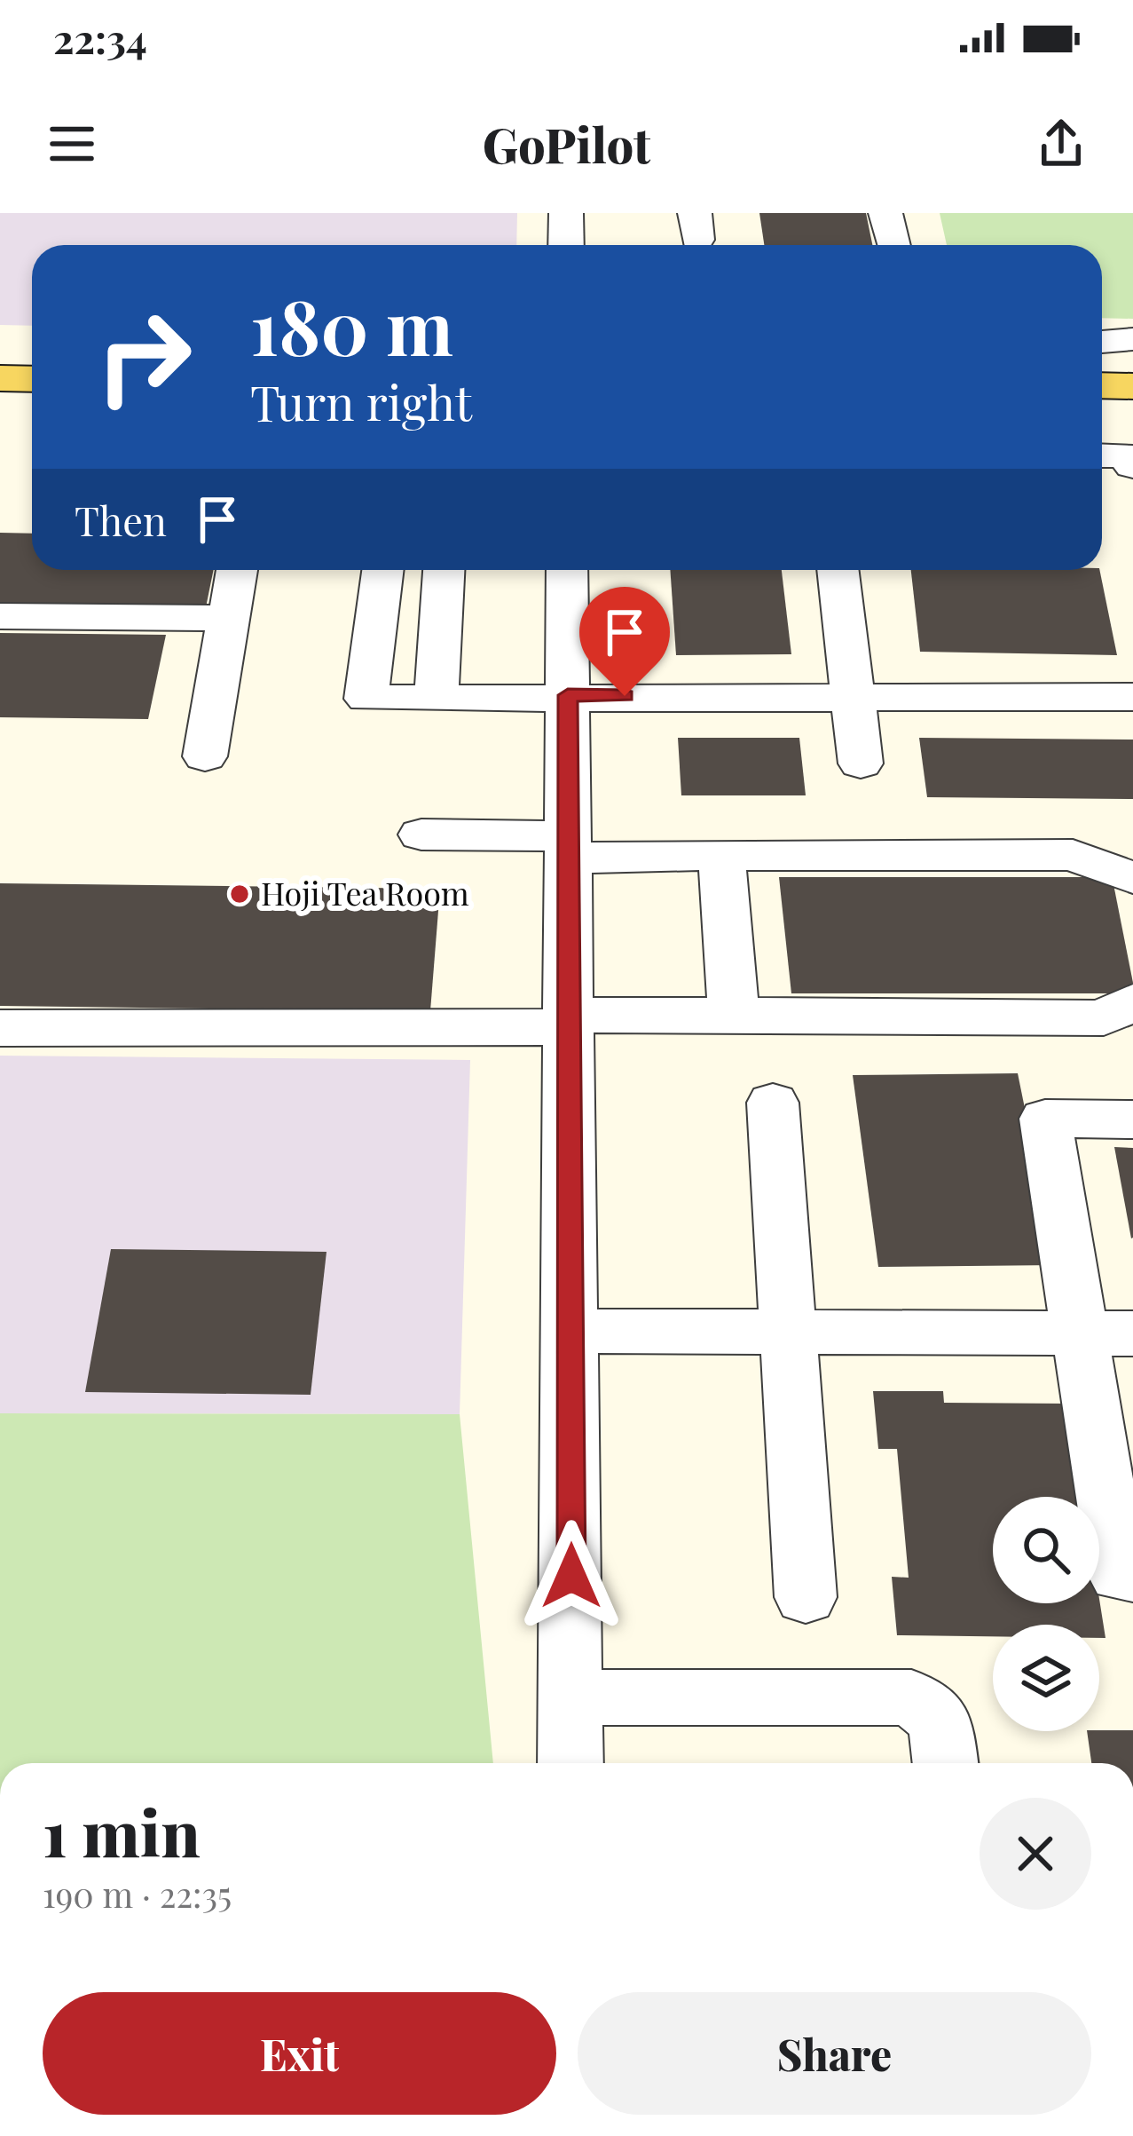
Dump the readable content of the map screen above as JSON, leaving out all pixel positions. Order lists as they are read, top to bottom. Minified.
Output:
{"places":["Hoji Tea Room"],"page":{"status":"22:34","header":"GoPilot","turn":["180 m","Turn right"],"then":"Then","heading":["1 min","190 m · 22:35"],"buttons":["Exit","Share"]}}
